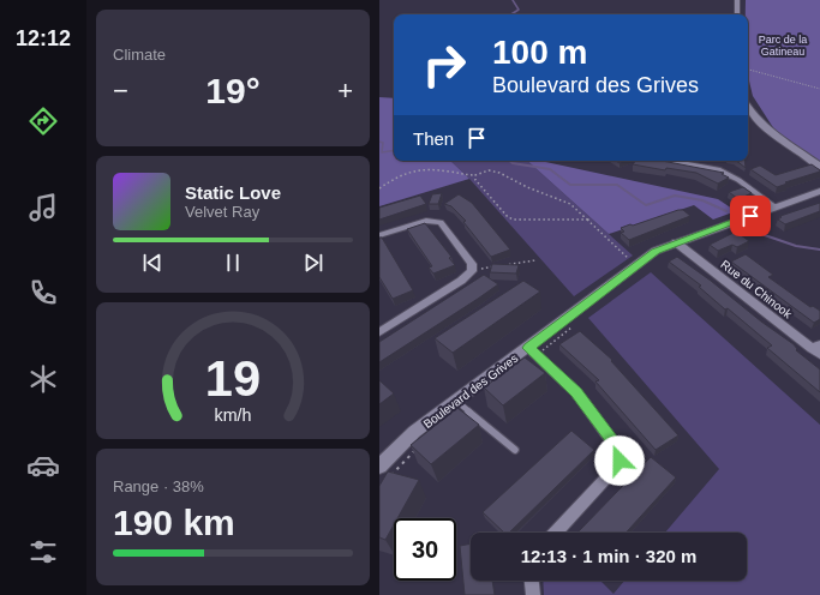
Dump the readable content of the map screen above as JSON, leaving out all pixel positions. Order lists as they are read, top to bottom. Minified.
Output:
{"streets":{"street":["Rue du Chinook","Boulevard des Grives"]},"crossings":[["Rue du Chinook","Boulevard des Grives"]],"parks":["Parc de la Gatineau"],"page":{"tabs":"12:12","tile":["Climate",["Range · 38%","190 km"]],"turn":["100 m","Boulevard des Grives"],"heat":["−","19°","+"],"then":"Then","song":["Static Love","Velvet Ray"],"limit":"30","trip":"12:13 · 1 min · 320 m","gauge":["19","km/h"]}}
